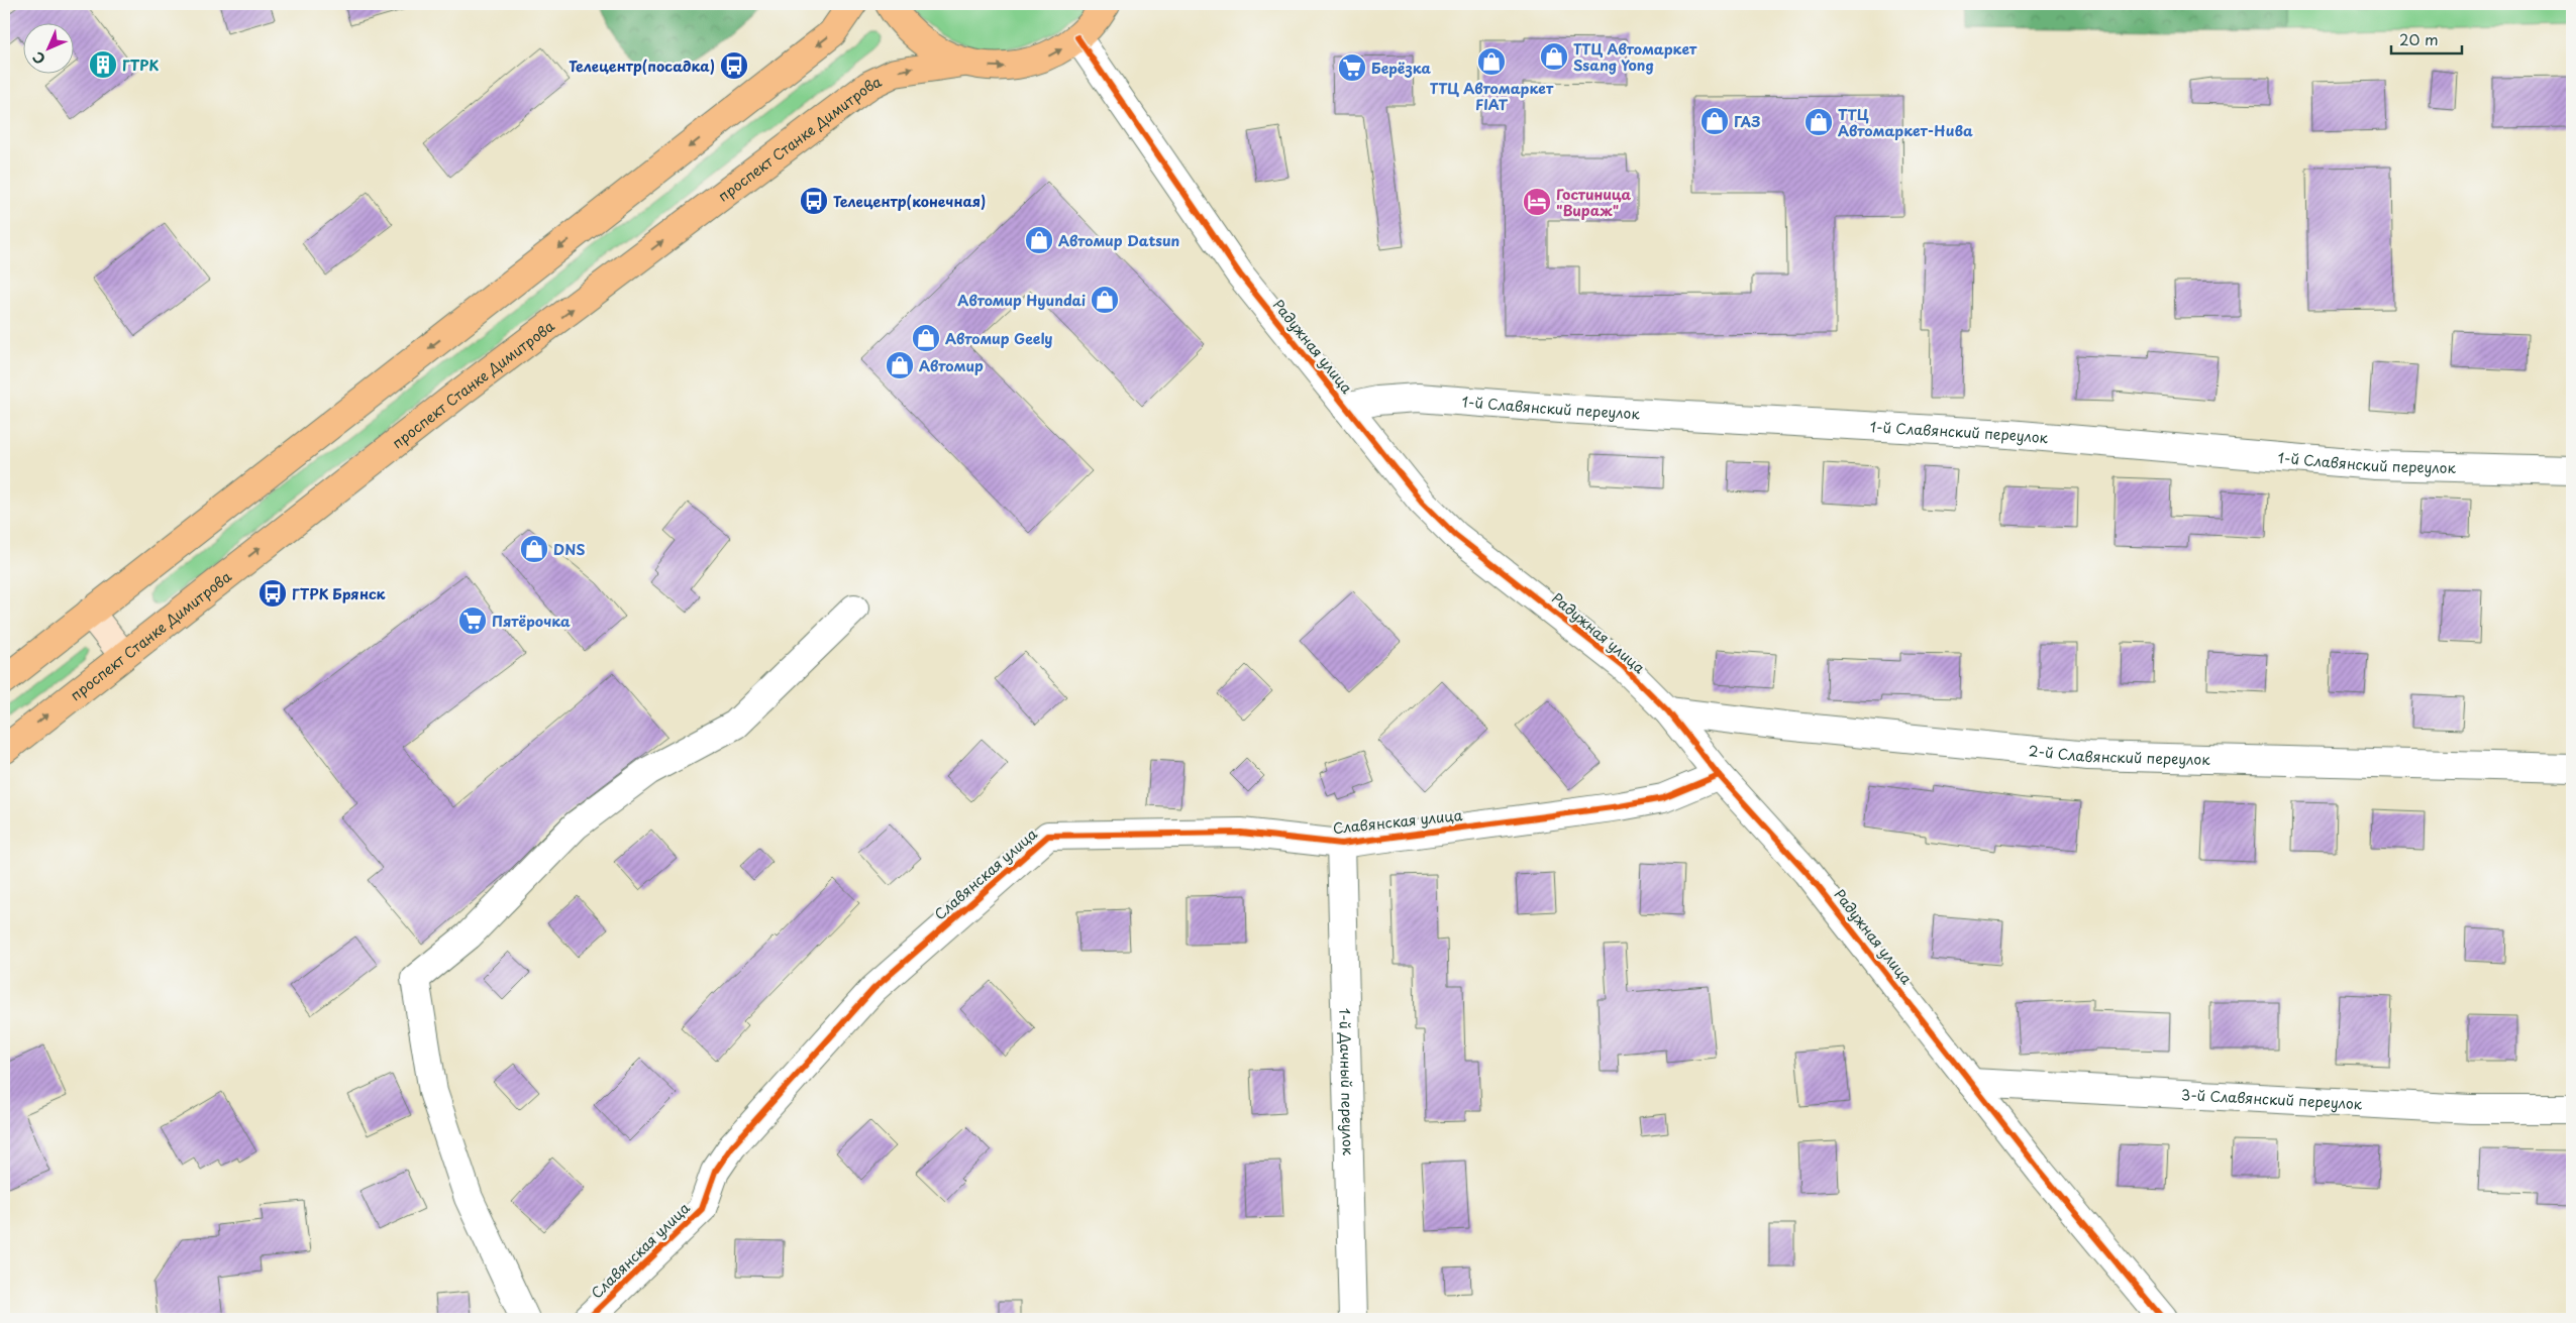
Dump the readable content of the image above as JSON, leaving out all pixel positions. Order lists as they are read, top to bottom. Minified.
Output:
{"streets":{"main road":["проспект Станке Димитрова"],"street":["Радужная улица","1-й Славянский переулок","2-й Славянский переулок","Славянская улица","1-й Дачный переулок","3-й Славянский переулок"]},"crossings":[["Радужная улица","1-й Славянский переулок"],["Радужная улица","2-й Славянский переулок"],["Радужная улица","Славянская улица"],["Радужная улица","3-й Славянский переулок"],["Славянская улица","1-й Дачный переулок"]],"places":{"shop":["ТТЦ Автомаркет Ssang Yong","ТТЦ Автомаркет FIAT","ГАЗ","ТТЦ Автомаркет-Нива","Автомир Datsun","Автомир Hyundai","Автомир Geely","Автомир","DNS"],"building":["ГТРК"],"bus stop":["Телецентр(посадка)","Телецентр(конечная)","ГТРК Брянск"],"supermarket":["Берёзка","Пятёрочка"],"hotel":["Гостиница \"Вираж\""]},"scale_bar":"20 m","north":"bottom left"}
